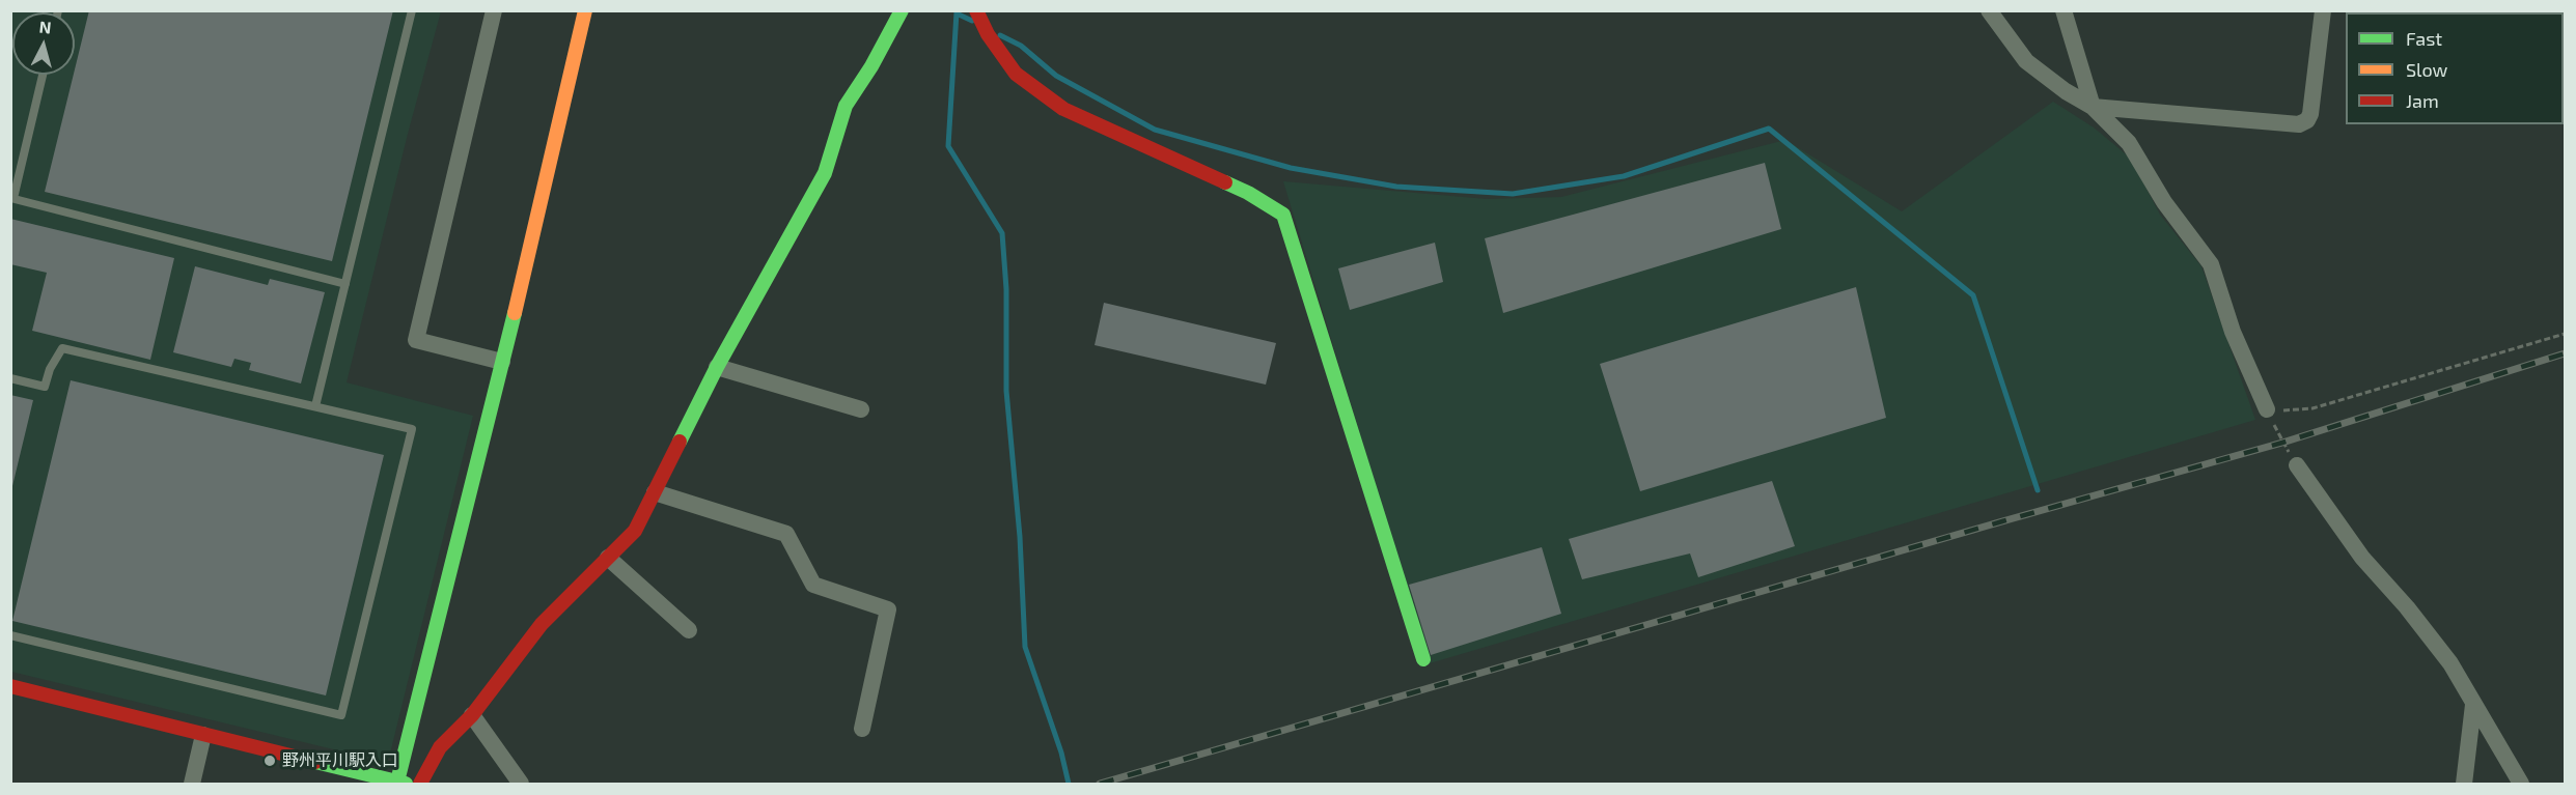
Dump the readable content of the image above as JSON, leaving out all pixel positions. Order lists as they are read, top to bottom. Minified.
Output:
{"places":["野州平川駅入口"],"legend":["Fast","Slow","Jam"],"north":"top"}
